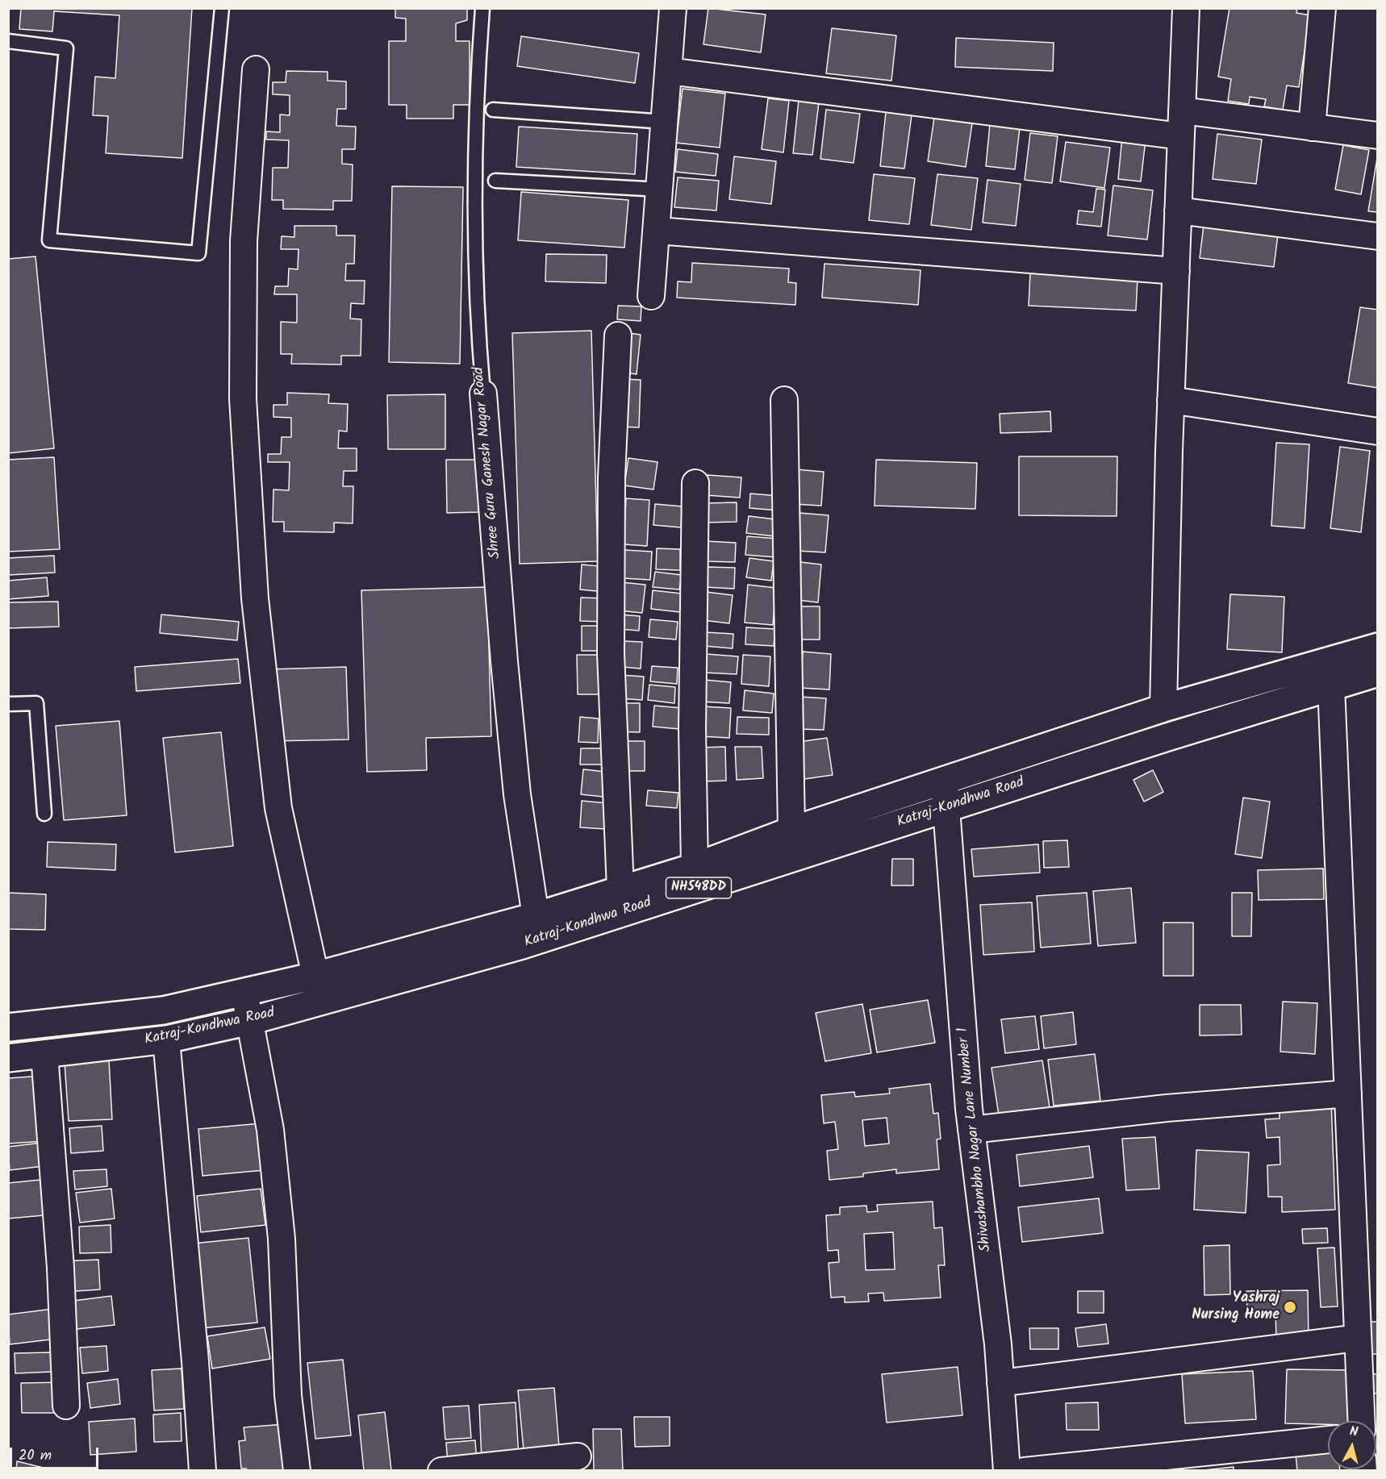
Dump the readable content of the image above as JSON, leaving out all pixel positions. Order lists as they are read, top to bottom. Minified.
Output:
{"streets":{"highway":["Katraj-Kondhwa Road","NH548DD"],"street":["Shree Guru Ganesh Nagar Road","Shivashambho Nagar Lane Number 1"]},"crossings":[["Shree Guru Ganesh Nagar Road","Katraj-Kondhwa Road"],["Katraj-Kondhwa Road","Shivashambho Nagar Lane Number 1"]],"places":["Yashraj Nursing Home"],"scale_bar":"20 m","north":"top"}
